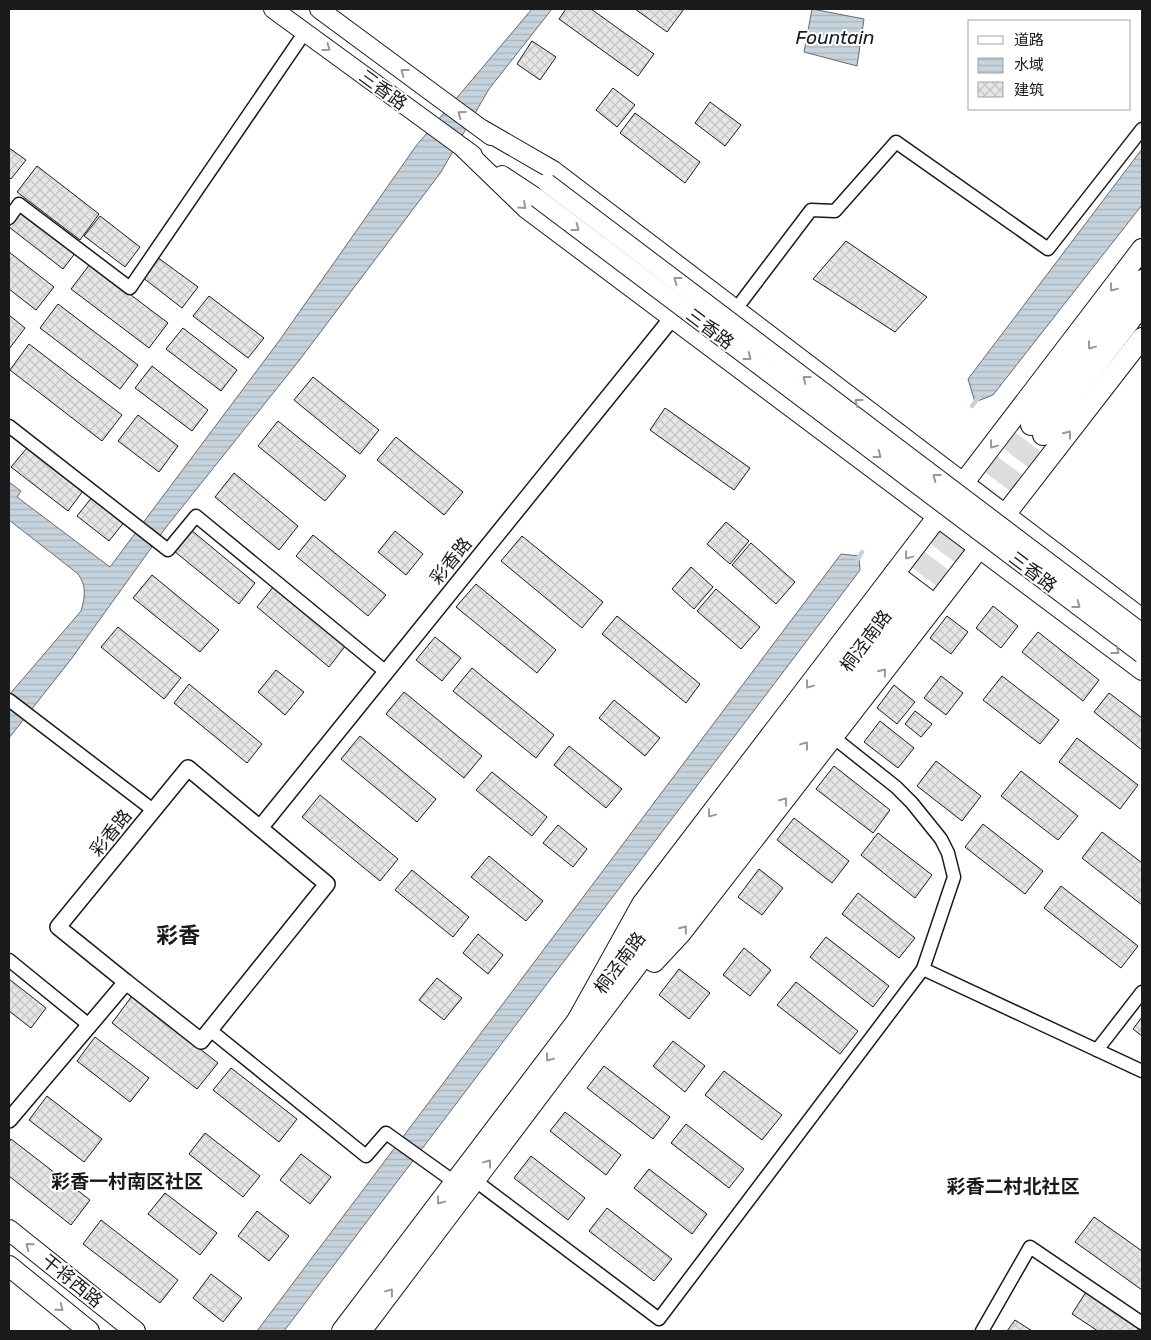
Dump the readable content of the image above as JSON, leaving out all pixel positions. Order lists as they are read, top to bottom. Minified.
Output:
{"streets":{"main road":["三香路","桐泾南路","干将西路"],"street":["彩香路"]},"districts":["彩香","彩香一村南区社区","彩香二村北社区"],"water":["Fountain"],"legend":["道路","水域","建筑"]}
